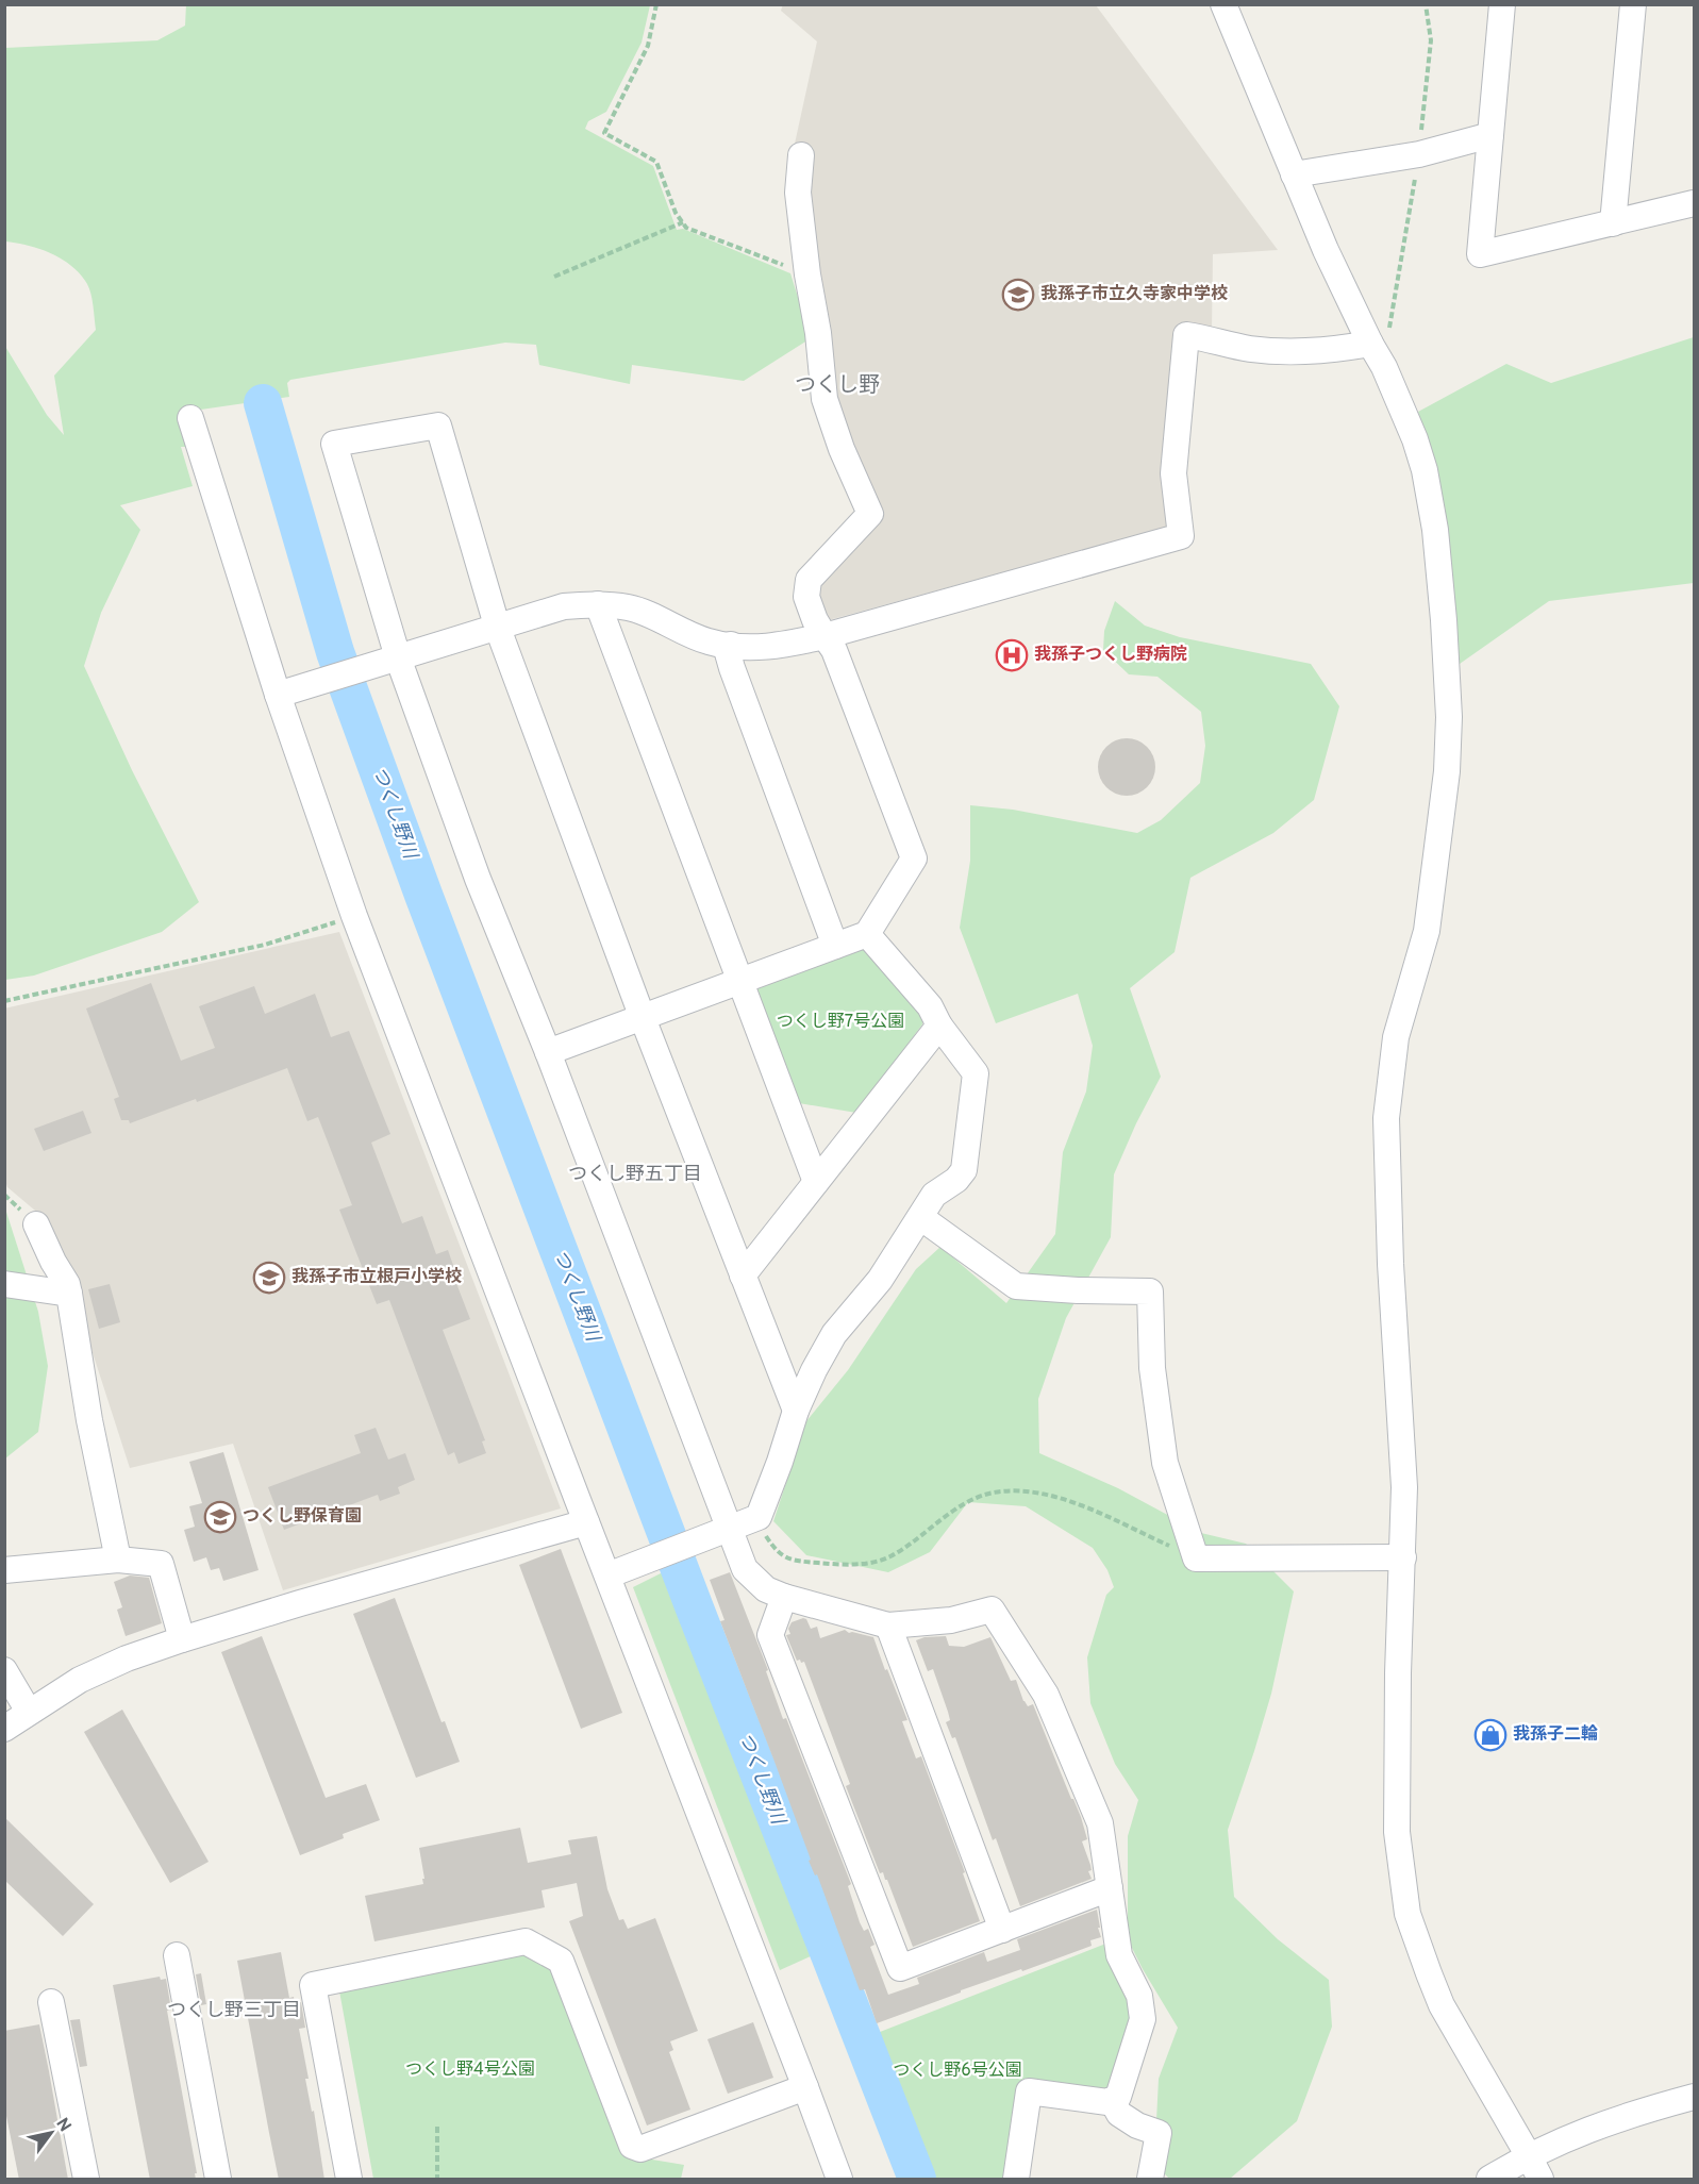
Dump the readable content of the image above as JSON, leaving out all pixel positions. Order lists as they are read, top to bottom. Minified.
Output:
{"districts":["つくし野","つくし野五丁目","つくし野三丁目"],"water":["つくし野川"],"parks":["つくし野7号公園","つくし野4号公園","つくし野6号公園"],"places":{"school or university":["我孫子市立久寺家中学校","我孫子市立根戸小学校","つくし野保育園"],"hospital":["我孫子つくし野病院"],"shop":["我孫子二輪"]},"north":"top right"}
